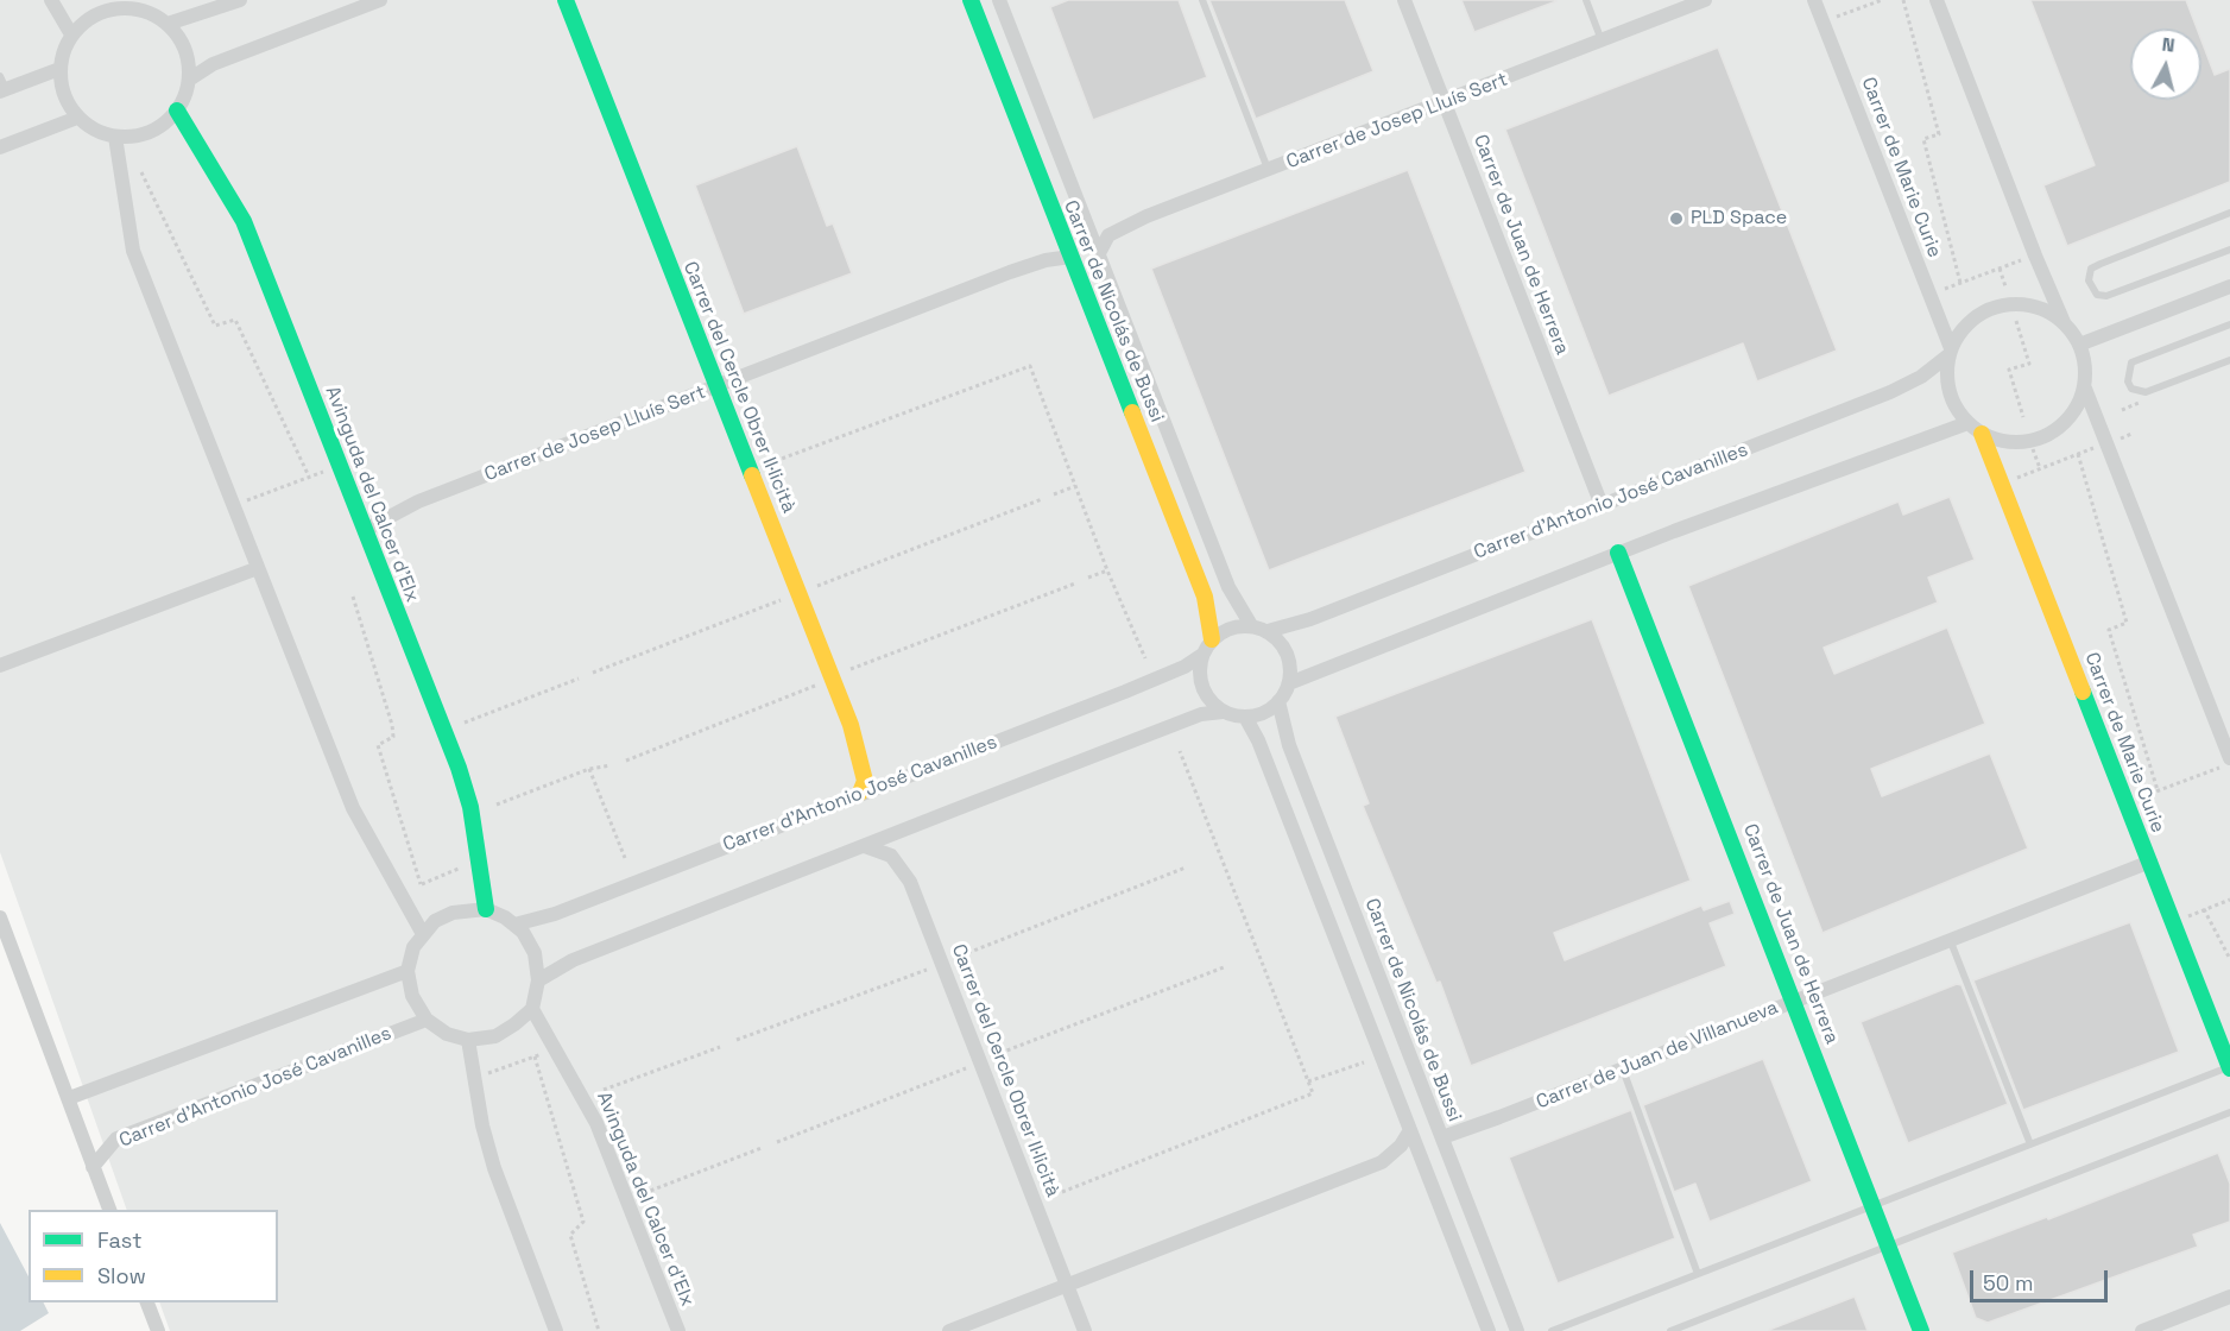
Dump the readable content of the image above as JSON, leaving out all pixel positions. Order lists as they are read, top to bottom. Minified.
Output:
{"streets":{"street":["Carrer de Josep Lluís Sert","Carrer de Marie Curie","Carrer de Juan de Herrera","Carrer de Nicolás de Bussi","Carrer del Cercle Obrer Il·licità","Avinguda del Calcer d'Elx","Carrer d'Antonio José Cavanilles","Carrer de Juan de Villanueva"]},"crossings":[["Carrer de Josep Lluís Sert","Carrer de Juan de Herrera"],["Carrer de Josep Lluís Sert","Carrer de Nicolás de Bussi"],["Carrer de Josep Lluís Sert","Carrer del Cercle Obrer Il·licità"],["Carrer de Josep Lluís Sert","Avinguda del Calcer d'Elx"],["Carrer de Marie Curie","Carrer d'Antonio José Cavanilles"],["Carrer de Marie Curie","Carrer de Juan de Villanueva"],["Carrer de Juan de Herrera","Carrer d'Antonio José Cavanilles"],["Carrer de Juan de Herrera","Carrer de Juan de Villanueva"],["Carrer de Nicolás de Bussi","Carrer d'Antonio José Cavanilles"],["Carrer de Nicolás de Bussi","Carrer de Juan de Villanueva"],["Carrer del Cercle Obrer Il·licità","Carrer d'Antonio José Cavanilles"],["Avinguda del Calcer d'Elx","Carrer d'Antonio José Cavanilles"]],"places":["PLD Space"],"legend":["Fast","Slow"],"scale_bar":"50 m","north":"top"}
